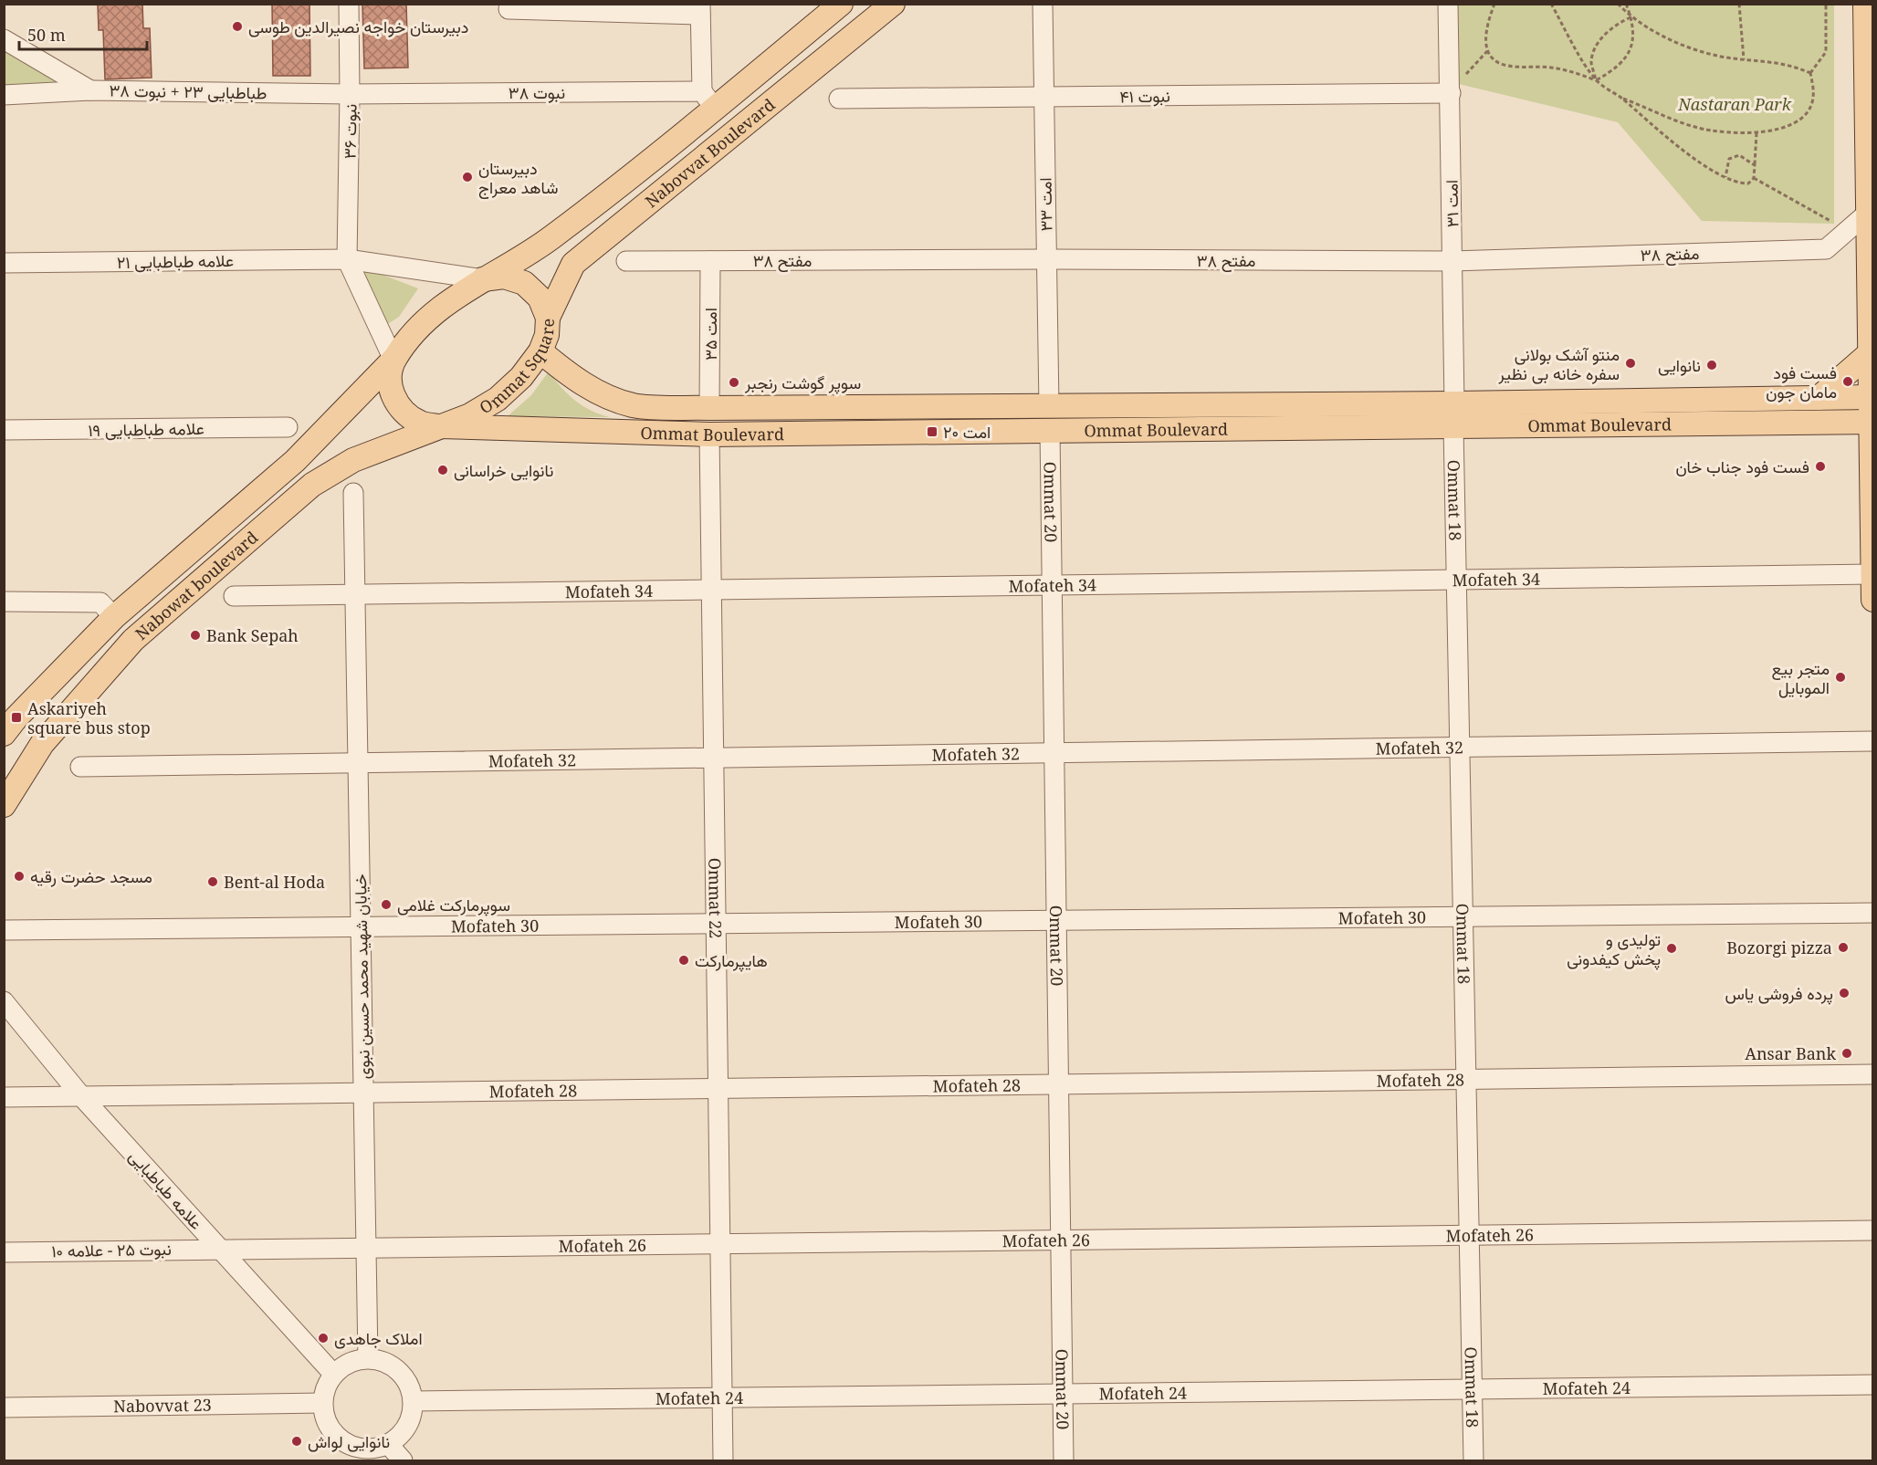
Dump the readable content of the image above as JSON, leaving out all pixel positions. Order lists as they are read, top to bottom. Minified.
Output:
{"streets":{"main road":["Nabovvat Boulevard","Ommat Square","Ommat Boulevard","Nabowat boulevard"],"street":["طباطبایی ۲۳ + نبوت ۳۸","نبوت ۳۸","نبوت ۴۱","نبوت ۳۶","امت ۳۱","امت ۳۳","مفتح ۳۸","علامه طباطبایی ۲۱","امت ۳۵","علامه طباطبایی ۱۹","Ommat 18","Ommat 20","Mofateh 34","Mofateh 32","Ommat 22","Mofateh 30","خیابان شهید محمد حسین نبوی","Mofateh 28","علامه طباطبایی","Mofateh 26","نبوت ۲۵ - علامه ۱۰","Mofateh 24","Nabovvat 23"]},"crossings":[["طباطبایی ۲۳ + نبوت ۳۸","نبوت ۳۸"],["طباطبایی ۲۳ + نبوت ۳۸","نبوت ۳۶"],["نبوت ۳۸","نبوت ۳۶"],["نبوت ۳۸","Nabovvat Boulevard"],["نبوت ۴۱","امت ۳۱"],["نبوت ۴۱","امت ۳۳"],["نبوت ۳۶","علامه طباطبایی ۲۱"],["Nabovvat Boulevard","علامه طباطبایی ۲۱"],["Nabovvat Boulevard","Ommat Square"],["Nabovvat Boulevard","Ommat Boulevard"],["Nabovvat Boulevard","Nabowat boulevard"],["امت ۳۱","مفتح ۳۸"],["امت ۳۱","Ommat Boulevard"],["امت ۳۳","مفتح ۳۸"],["امت ۳۳","Ommat Boulevard"],["مفتح ۳۸","امت ۳۵"],["علامه طباطبایی ۲۱","Ommat Square"],["علامه طباطبایی ۲۱","Ommat Boulevard"],["علامه طباطبایی ۲۱","Nabowat boulevard"],["امت ۳۵","Ommat Boulevard"],["Ommat Square","Ommat Boulevard"],["Ommat Square","Nabowat boulevard"],["Ommat Boulevard","Ommat 18"],["Ommat Boulevard","Ommat 20"],["Ommat Boulevard","Nabowat boulevard"],["Ommat Boulevard","Ommat 22"],["Ommat 18","Mofateh 34"],["Ommat 18","Mofateh 32"],["Ommat 18","Mofateh 30"],["Ommat 18","Mofateh 28"],["Ommat 18","Mofateh 26"],["Ommat 18","Mofateh 24"],["Ommat 20","Mofateh 34"],["Ommat 20","Mofateh 32"],["Ommat 20","Mofateh 30"],["Ommat 20","Mofateh 28"],["Ommat 20","Mofateh 26"],["Ommat 20","Mofateh 24"],["Mofateh 34","Ommat 22"],["Mofateh 34","خیابان شهید محمد حسین نبوی"],["Mofateh 32","Ommat 22"],["Mofateh 32","خیابان شهید محمد حسین نبوی"],["Ommat 22","Mofateh 30"],["Ommat 22","Mofateh 28"],["Ommat 22","Mofateh 26"],["Ommat 22","Mofateh 24"],["Mofateh 30","خیابان شهید محمد حسین نبوی"],["خیابان شهید محمد حسین نبوی","Mofateh 28"],["خیابان شهید محمد حسین نبوی","علامه طباطبایی"],["خیابان شهید محمد حسین نبوی","Mofateh 26"],["خیابان شهید محمد حسین نبوی","Mofateh 24"],["خیابان شهید محمد حسین نبوی","Nabovvat 23"],["Mofateh 28","علامه طباطبایی"],["علامه طباطبایی","Mofateh 26"],["علامه طباطبایی","نبوت ۲۵ - علامه ۱۰"],["علامه طباطبایی","Mofateh 24"],["علامه طباطبایی","Nabovvat 23"],["Mofateh 26","نبوت ۲۵ - علامه ۱۰"],["Mofateh 24","Nabovvat 23"]],"parks":["Nastaran Park"],"places":{"other":["دبیرستان خواجه نصیرالدین طوسی","دبیرستان شاهد معراج","منتو آشک بولانی سفره خانه بی نظیر","نانوایی","فست فود مامان جون","سوپر گوشت رنجبر","فست فود جناب خان","نانوایی خراسانی","Bank Sepah","متجر بيع الموبايل","مسجد حضرت رقیه","Bent-al Hoda","سوپرمارکت غلامی","Bozorgi pizza","تولیدی و پخش کیفدونی","هایپرمارکت","پرده فروشی یاس","Ansar Bank","املاک جاهدی","نانوایی لواش"],"transit":["امت ۲۰","Askariyeh square bus stop"]},"scale_bar":"50 m"}
